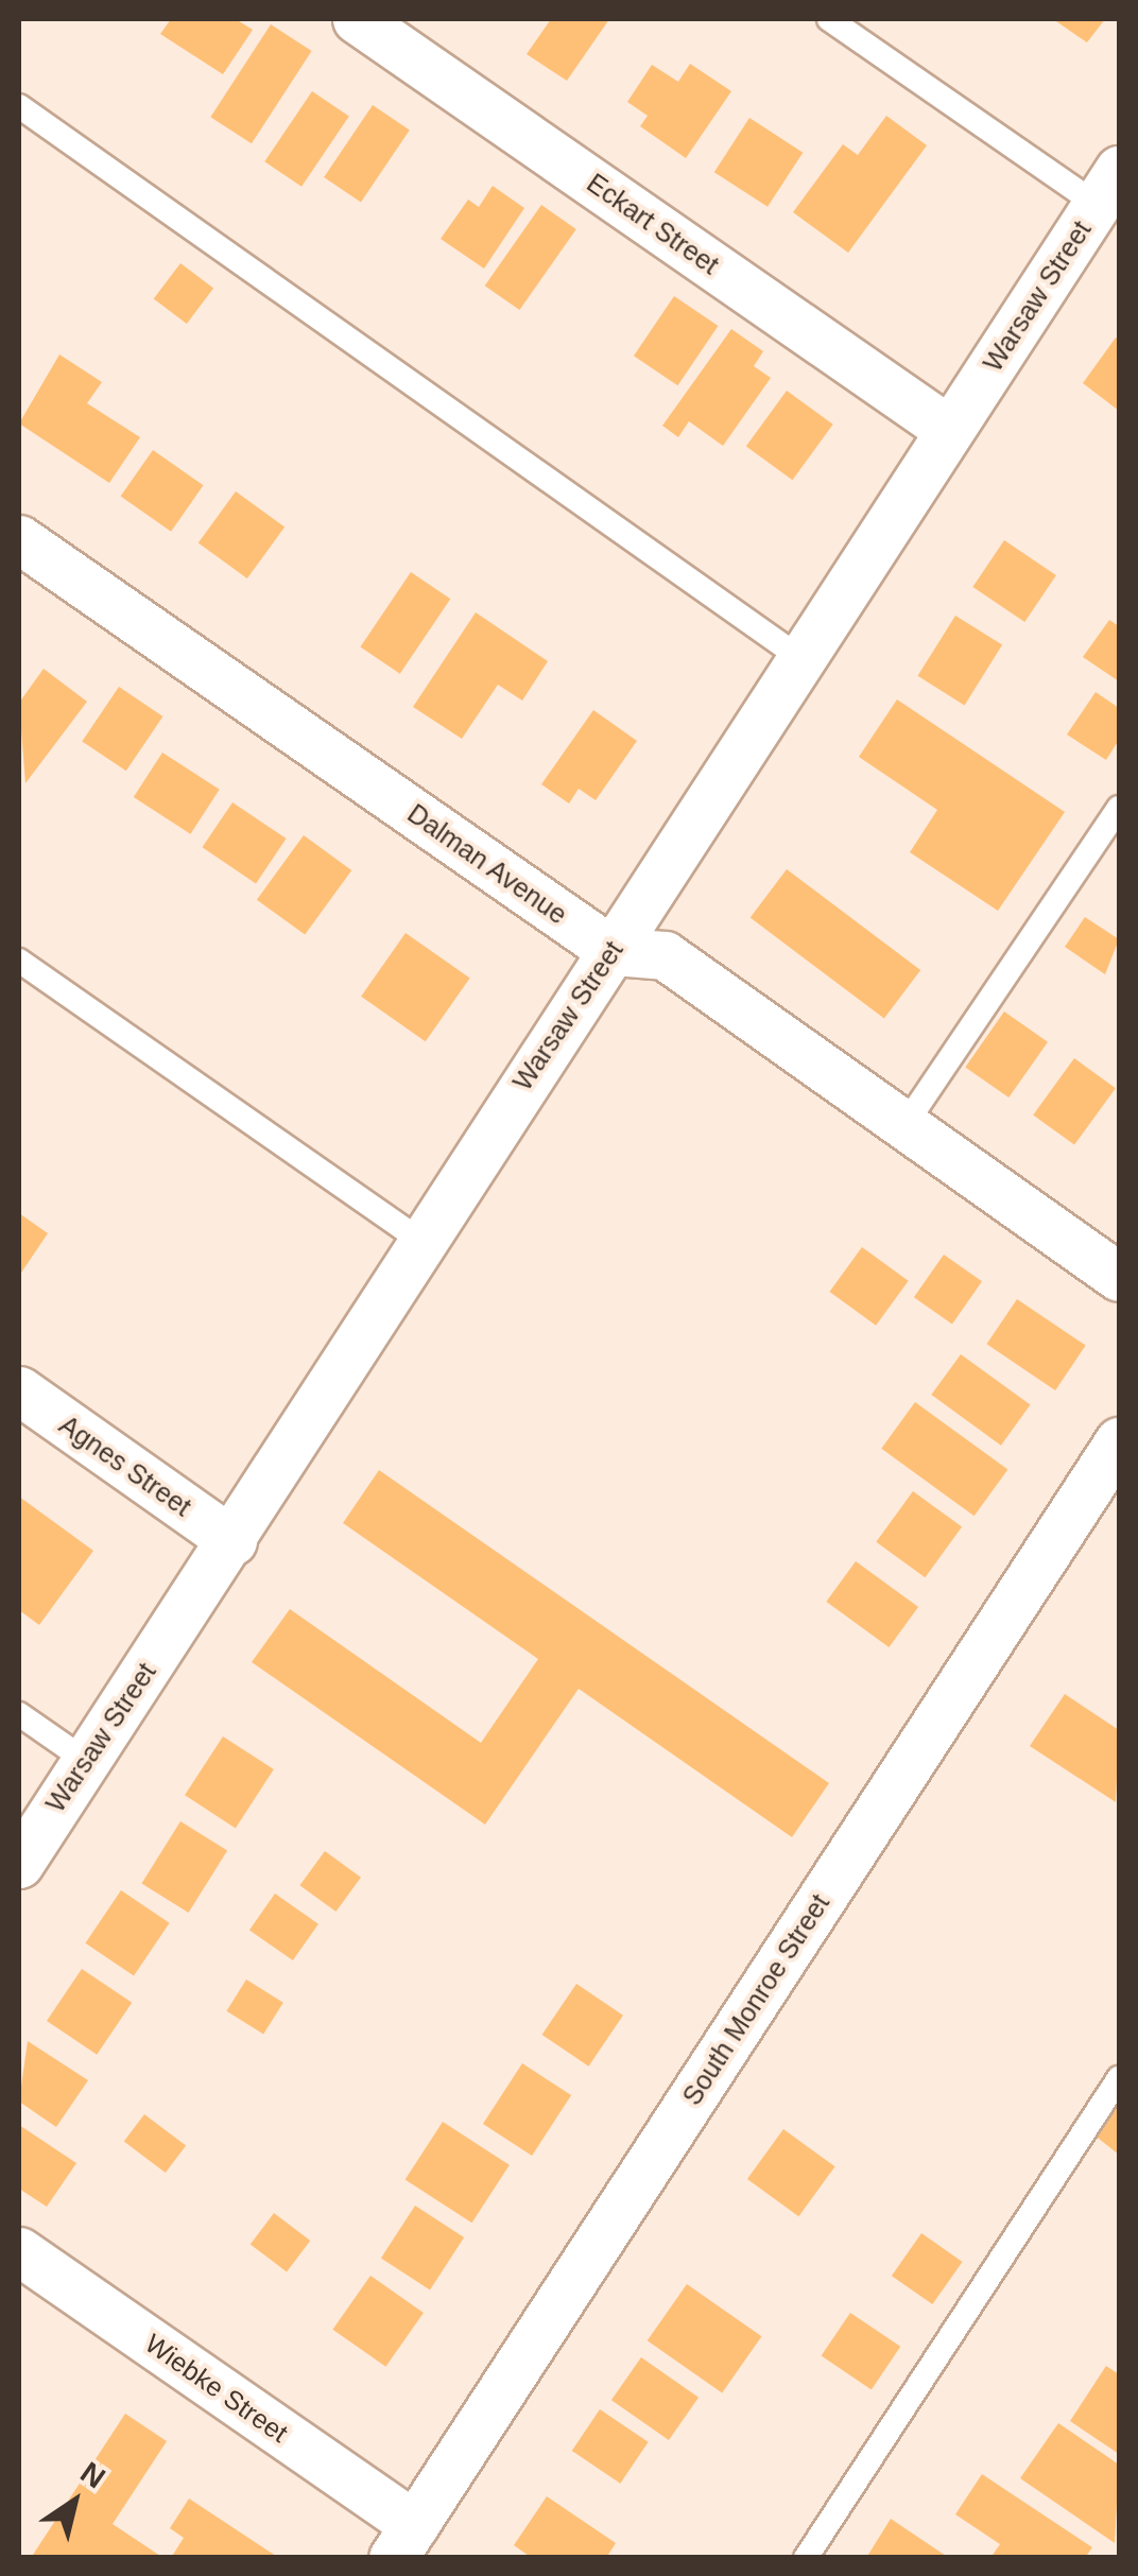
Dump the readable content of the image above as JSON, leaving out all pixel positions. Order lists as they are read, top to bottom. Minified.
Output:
{"streets":{"street":["Eckart Street","Warsaw Street","Dalman Avenue","Agnes Street","South Monroe Street","Wiebke Street"]},"crossings":[["Eckart Street","Warsaw Street"],["Warsaw Street","Dalman Avenue"],["Warsaw Street","Agnes Street"],["South Monroe Street","Wiebke Street"]],"north":"top right"}
